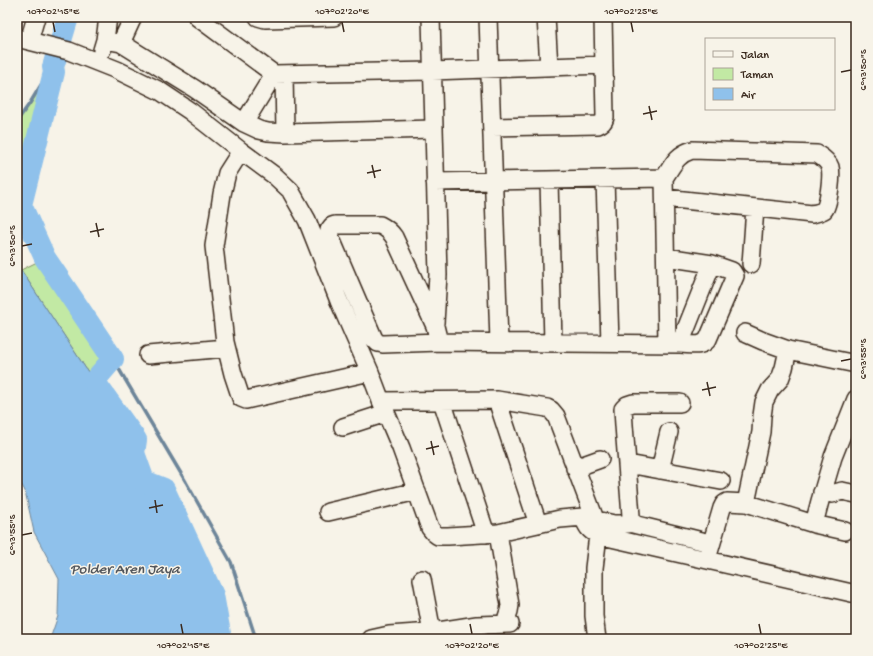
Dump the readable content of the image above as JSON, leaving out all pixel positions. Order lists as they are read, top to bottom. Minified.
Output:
{"water":["Polder Aren Jaya"],"legend":["Jalan","Taman","Air"],"coordinates":["107°02'15\"E","107°02'20\"E","107°02'25\"E","6°13'50\"S","6°13'55\"S"]}
